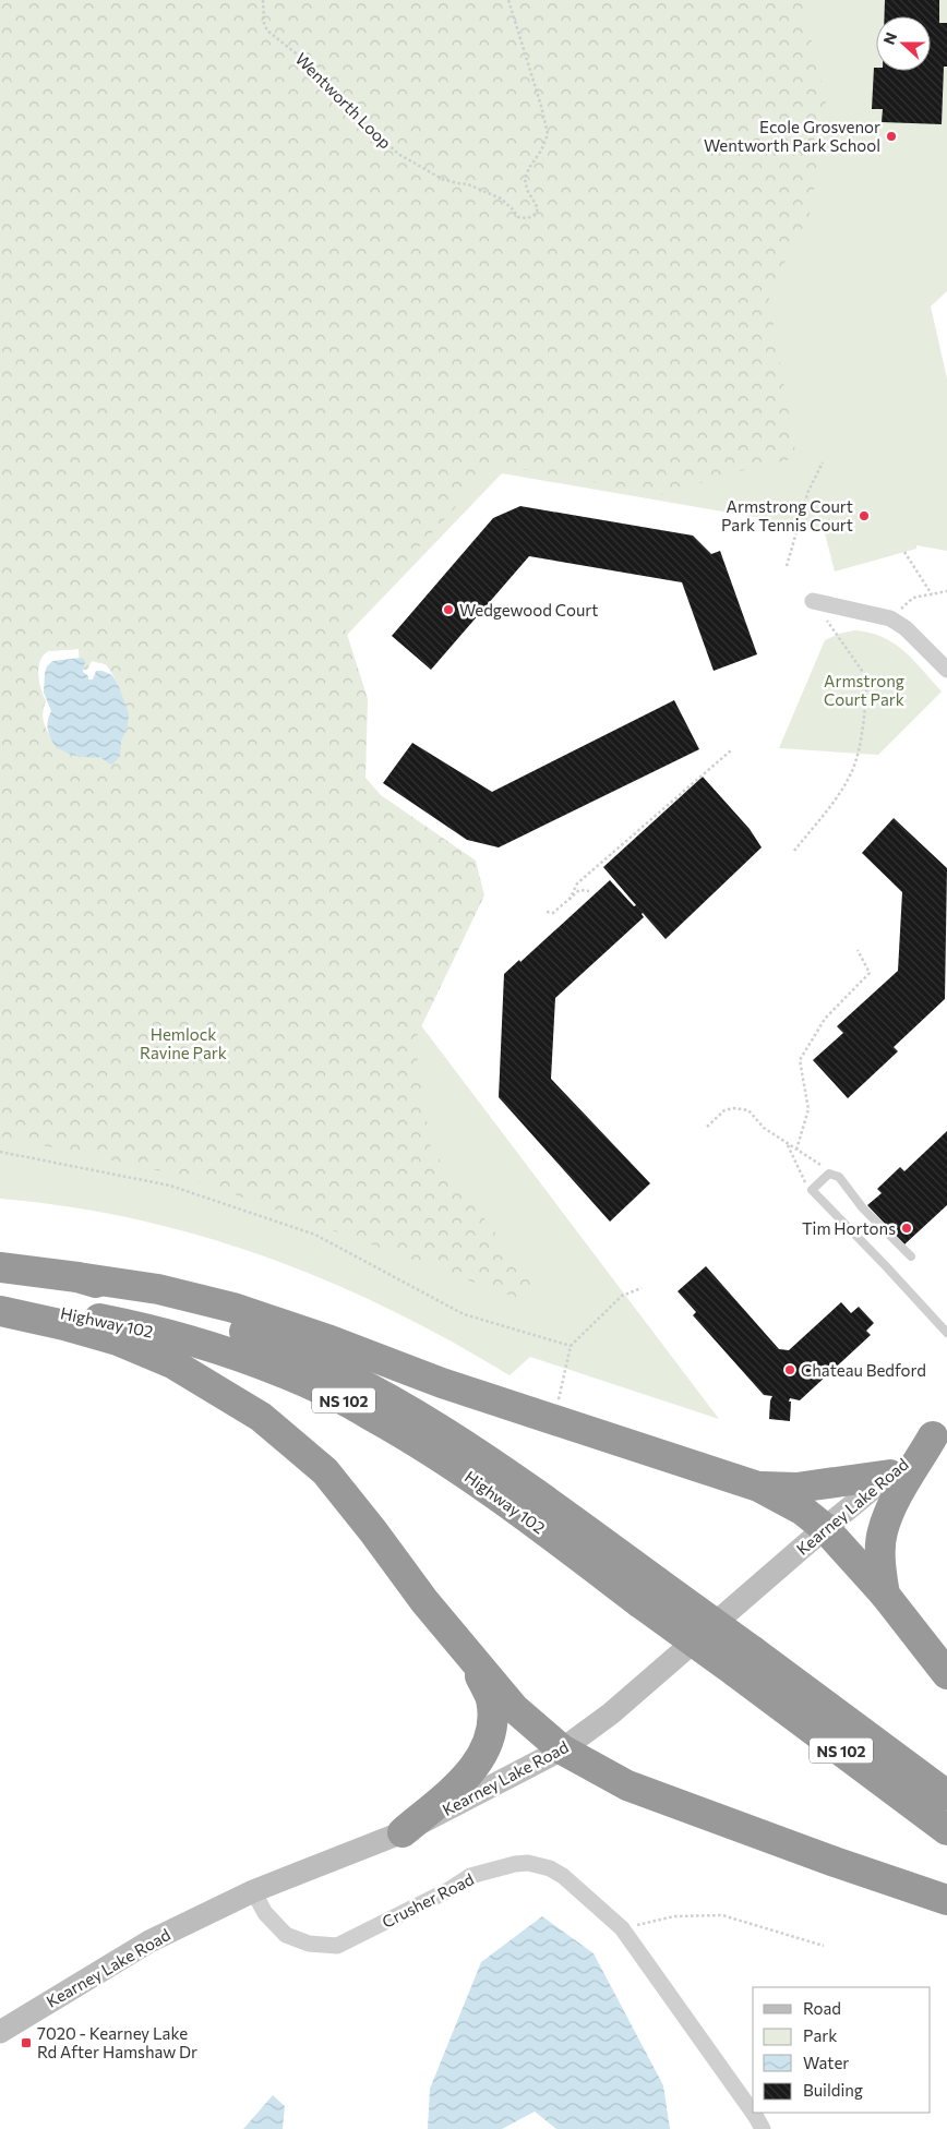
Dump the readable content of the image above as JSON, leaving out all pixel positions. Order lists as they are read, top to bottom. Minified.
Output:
{"streets":{"highway":["Highway 102","NS 102"],"main road":["Kearney Lake Road"],"street":["Crusher Road"],"path":["Wentworth Loop"]},"crossings":[["Kearney Lake Road","Crusher Road"]],"parks":["Armstrong Court Park","Hemlock Ravine Park"],"places":{"other":["Ecole Grosvenor Wentworth Park School","Armstrong Court Park Tennis Court","Wedgewood Court","Tim Hortons","Chateau Bedford"],"transit":["7020 - Kearney Lake Rd After Hamshaw Dr"]},"legend":["Road","Park","Water","Building"],"north":"left"}
